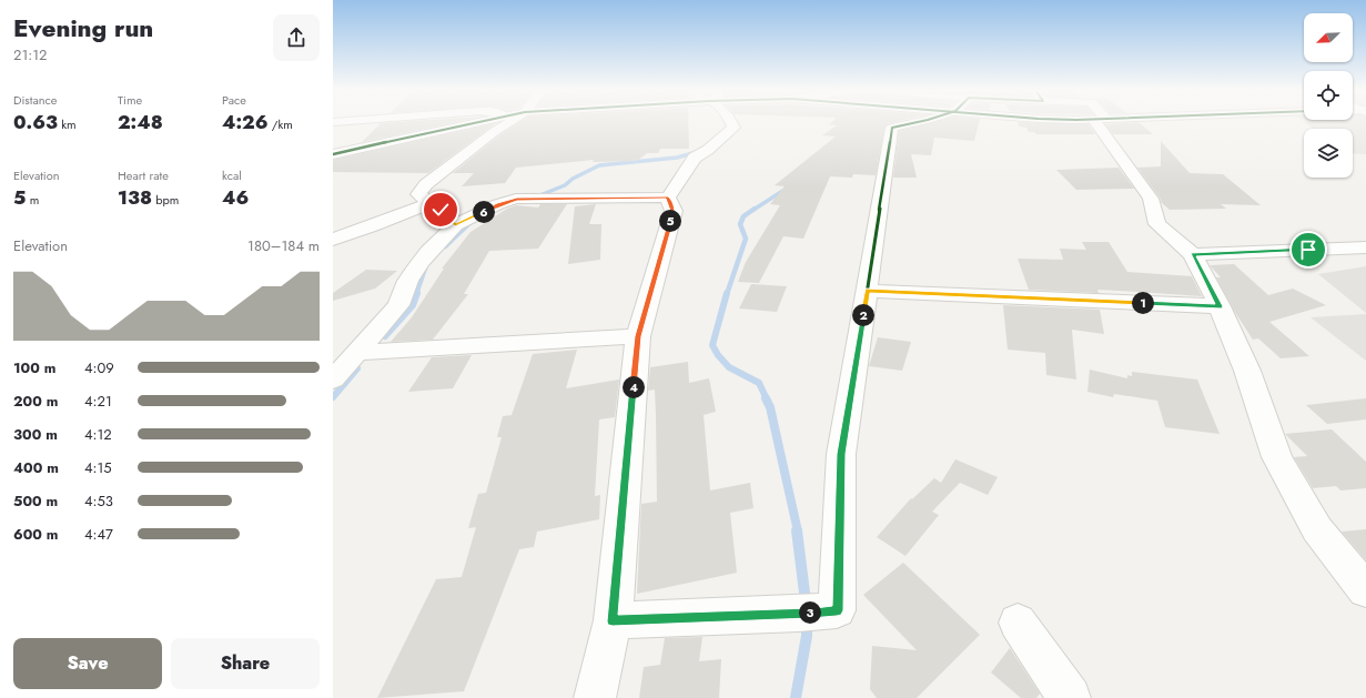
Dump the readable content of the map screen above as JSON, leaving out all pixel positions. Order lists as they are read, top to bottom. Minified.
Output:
{"north":"bottom left","page":{"heading":["Evening run","21:12"],"stats":[["Distance","0.63 km"],["Time","2:48"],["Pace","4:26 /km"],["Elevation","5 m"],["Heart rate","138 bpm"],["kcal","46"]],"pins":["6","5","1","2","4","3"],"chart":["Elevation","180–184 m"],"list":[{"name":"100 m","note":"4:09"},{"name":"200 m","note":"4:21"},{"name":"300 m","note":"4:12"},{"name":"400 m","note":"4:15"},{"name":"500 m","note":"4:53"},{"name":"600 m","note":"4:47"}],"buttons":["Save","Share"]}}
